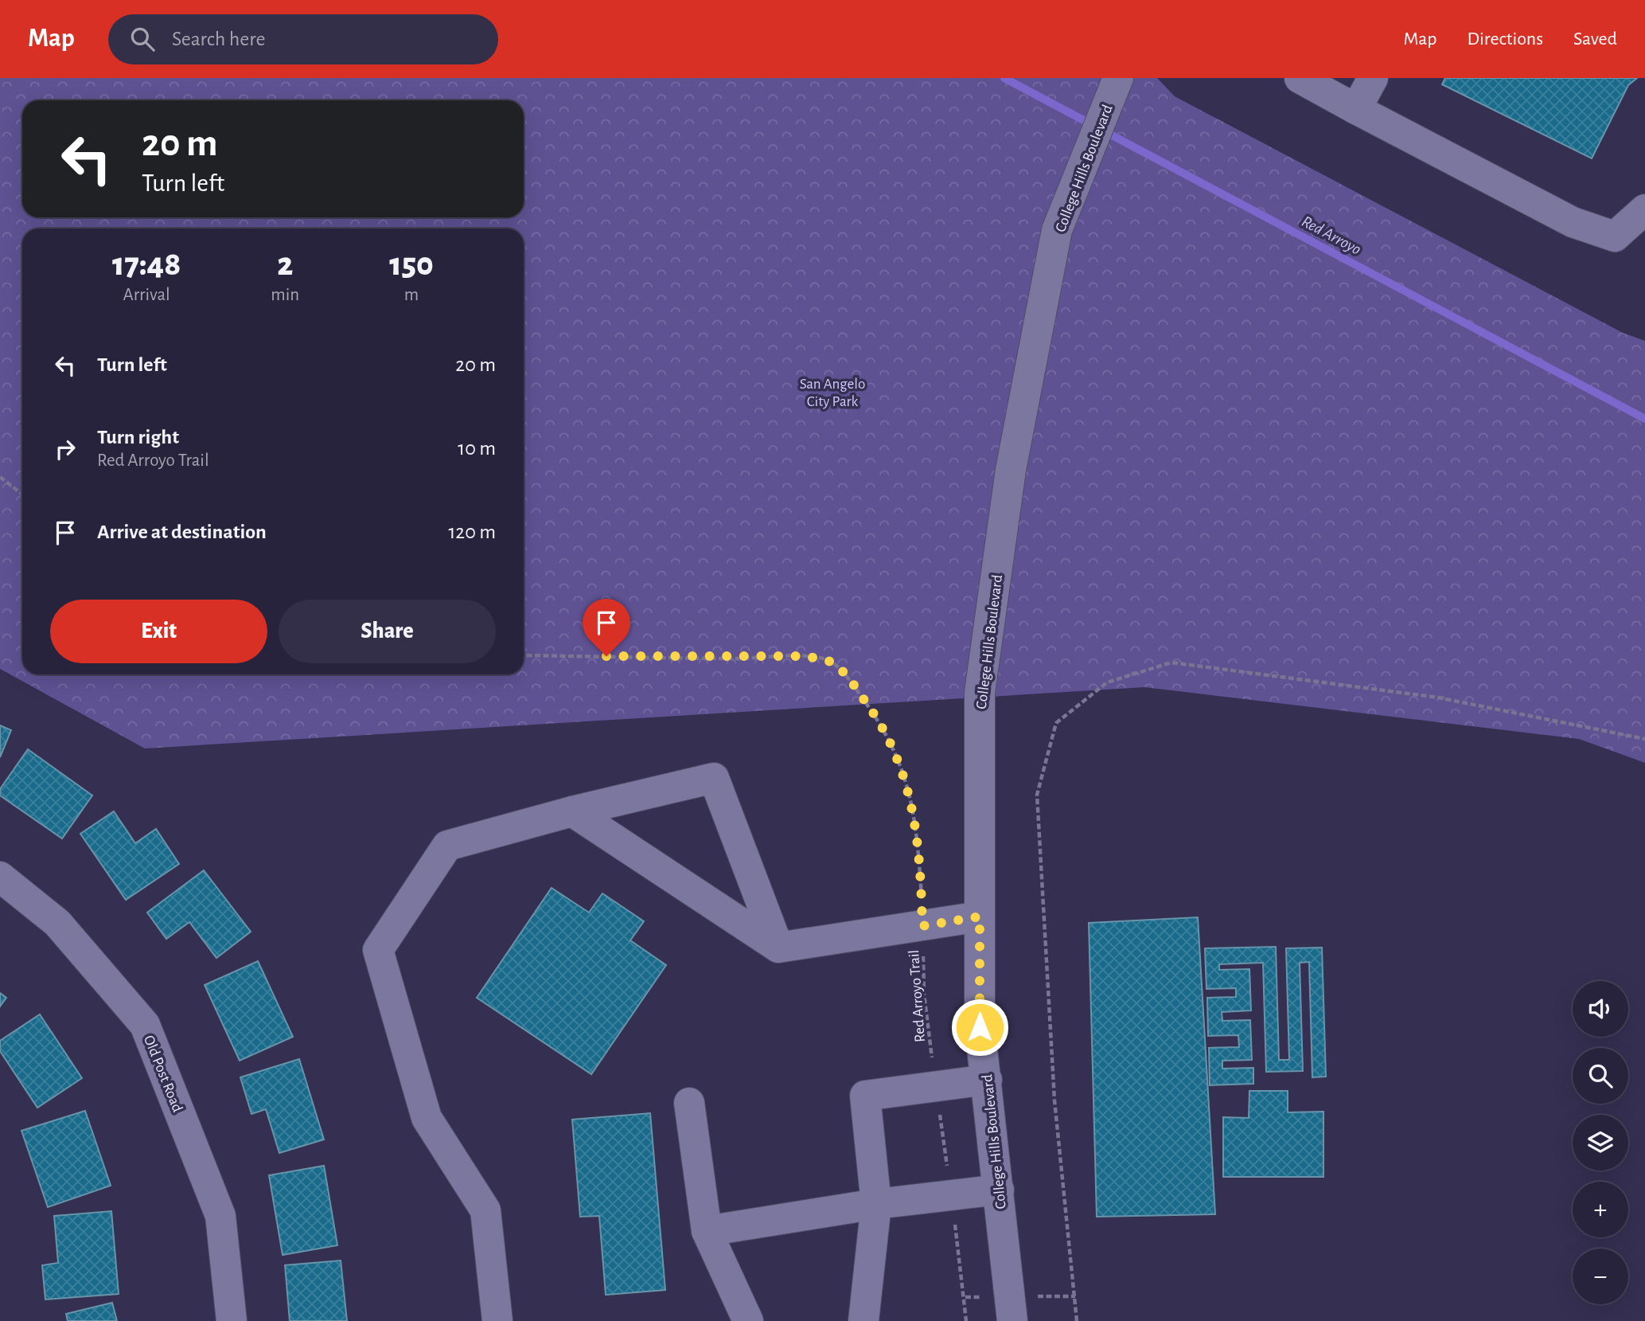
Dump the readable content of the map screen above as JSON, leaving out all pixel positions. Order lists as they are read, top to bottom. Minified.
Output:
{"streets":{"street":["College Hills Boulevard","Old Post Road"],"path":["Red Arroyo Trail"]},"water":["Red Arroyo"],"parks":["San Angelo City Park"],"page":{"header":"Map","search":"Search here","nav":["Map","Directions","Saved"],"turn":["20 m","Turn left"],"eta":["17:48","Arrival","2","min","150","m"],"list":[{"name":"Turn left","value":"20 m"},{"name":"Turn right","note":"Red Arroyo Trail","value":"10 m"},{"name":"Arrive at destination","value":"120 m"}],"buttons":["Exit","Share"],"map_buttons":["+","−"]}}
